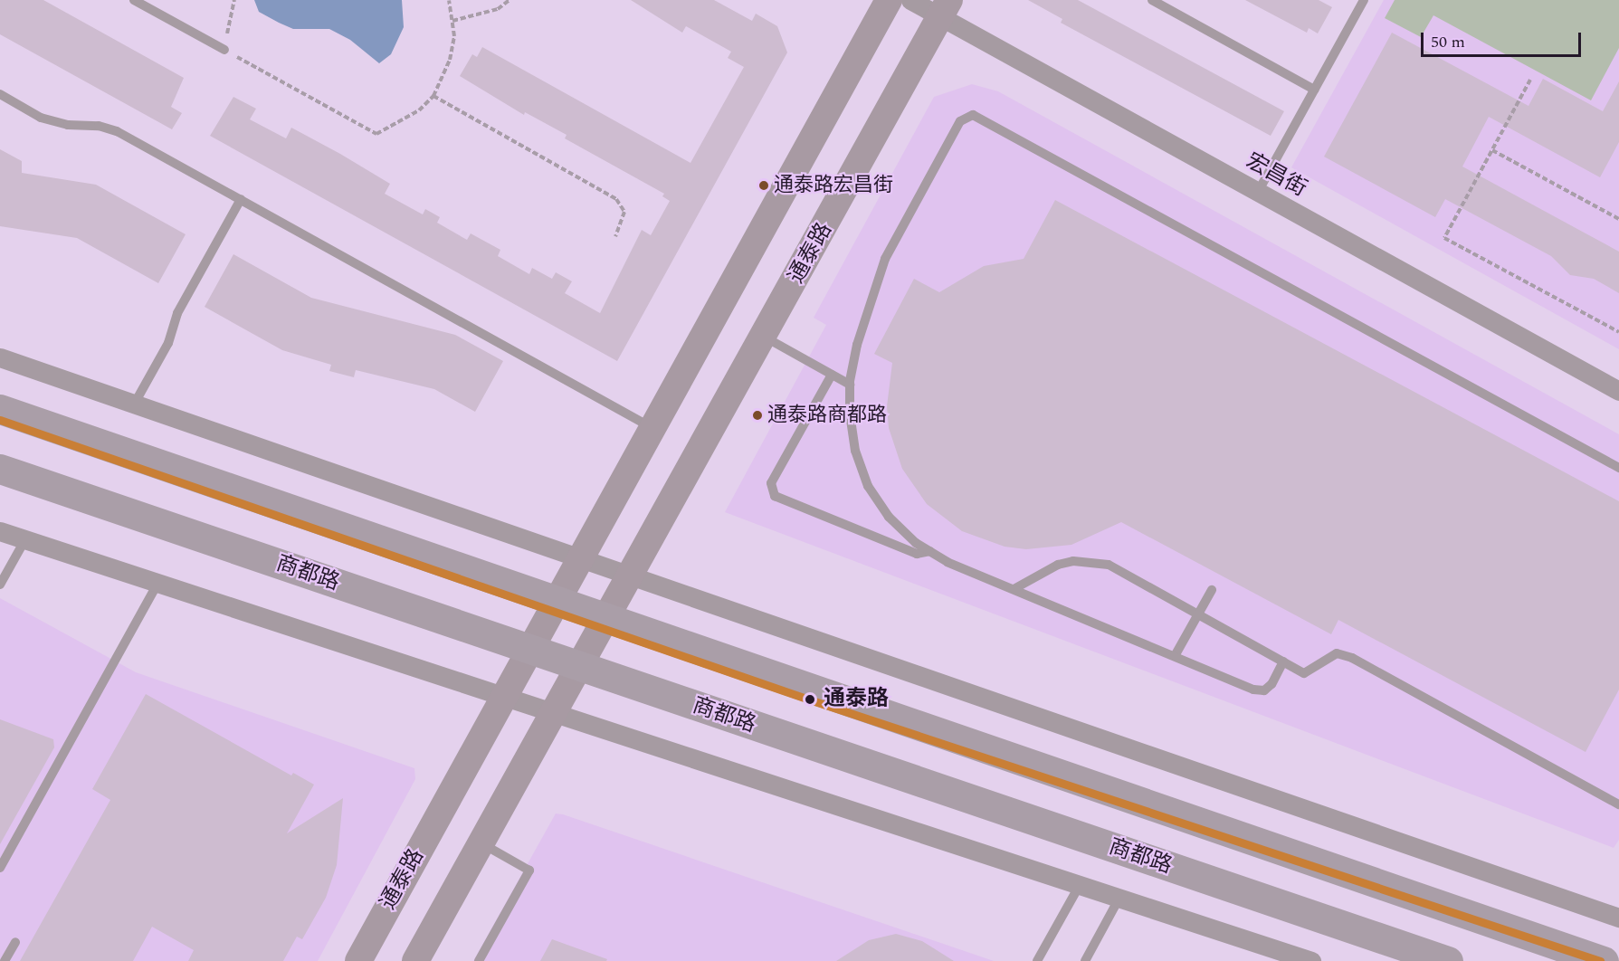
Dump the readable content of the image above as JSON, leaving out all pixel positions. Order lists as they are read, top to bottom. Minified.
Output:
{"streets":{"main road":["商都路"],"street":["宏昌街","通泰路"]},"crossings":[["宏昌街","通泰路"],["通泰路","商都路"]],"places":["通泰路宏昌街","通泰路商都路","通泰路"],"scale_bar":"50 m"}
